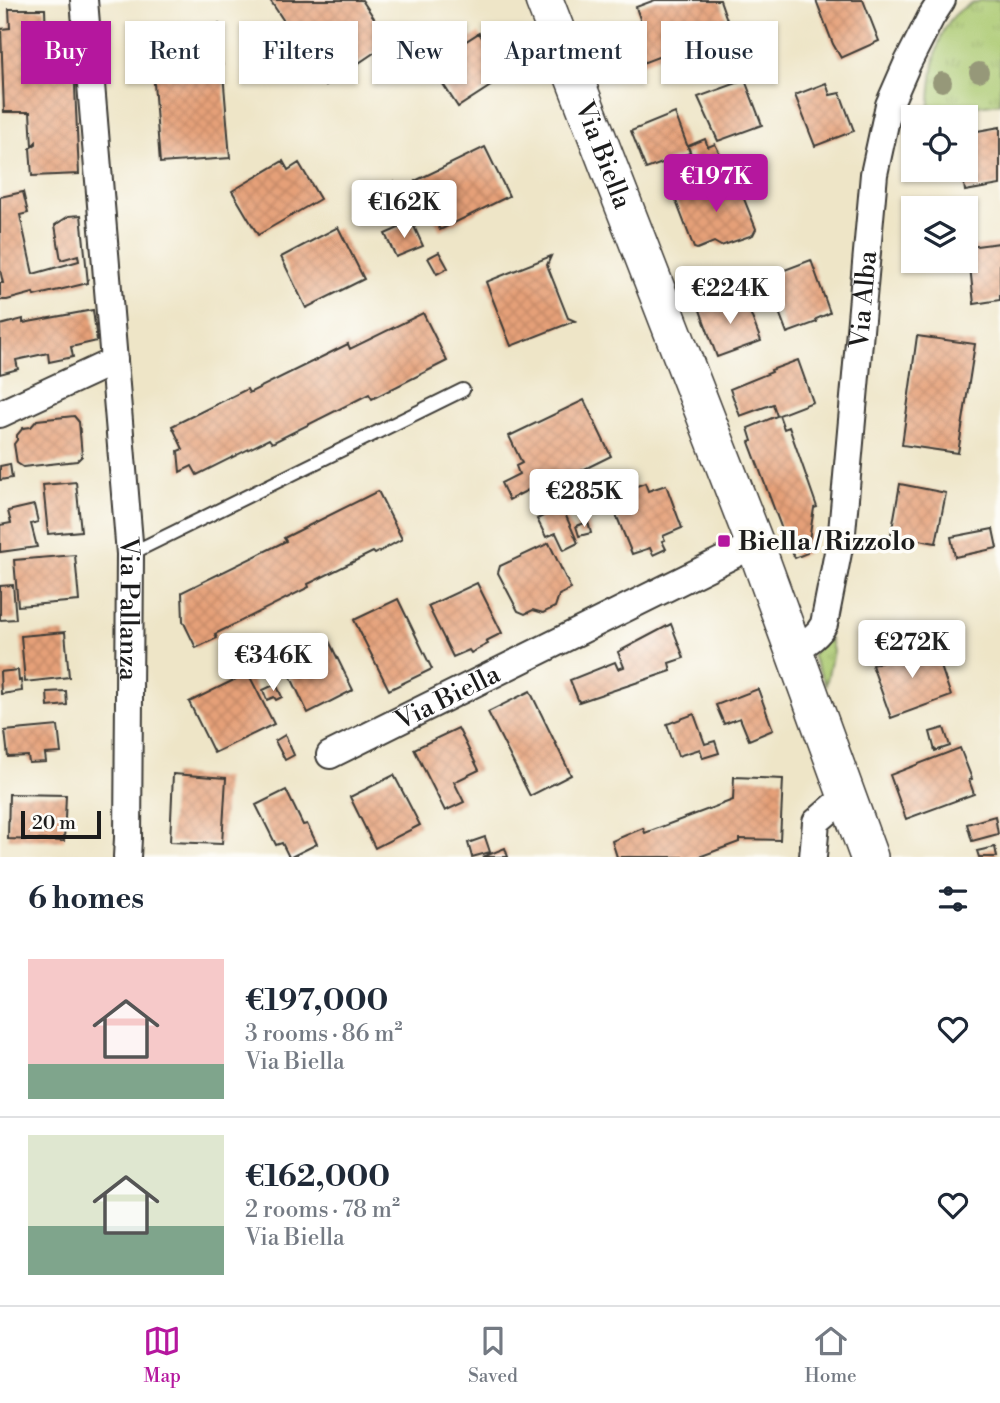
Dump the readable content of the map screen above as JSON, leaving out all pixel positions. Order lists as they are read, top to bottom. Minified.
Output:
{"streets":{"main road":["Via Biella"],"street":["Via Alba","Via Pallanza"]},"crossings":[["Via Biella","Via Alba"]],"places":{"transit":["Biella / Rizzolo"]},"scale_bar":"20 m","page":{"chip":["Buy","Rent","Filters","New","Apartment","House"],"price":["€197K","€162K","€224K","€285K","€272K","€346K"],"scale":"20 m","heading":"6 homes","list":[{"name":"€197,000","note":"3 rooms · 86 m² · Via Biella"},{"name":"€162,000","note":"2 rooms · 78 m² · Via Biella"}],"tabs":["Map","Saved","Home"]}}
